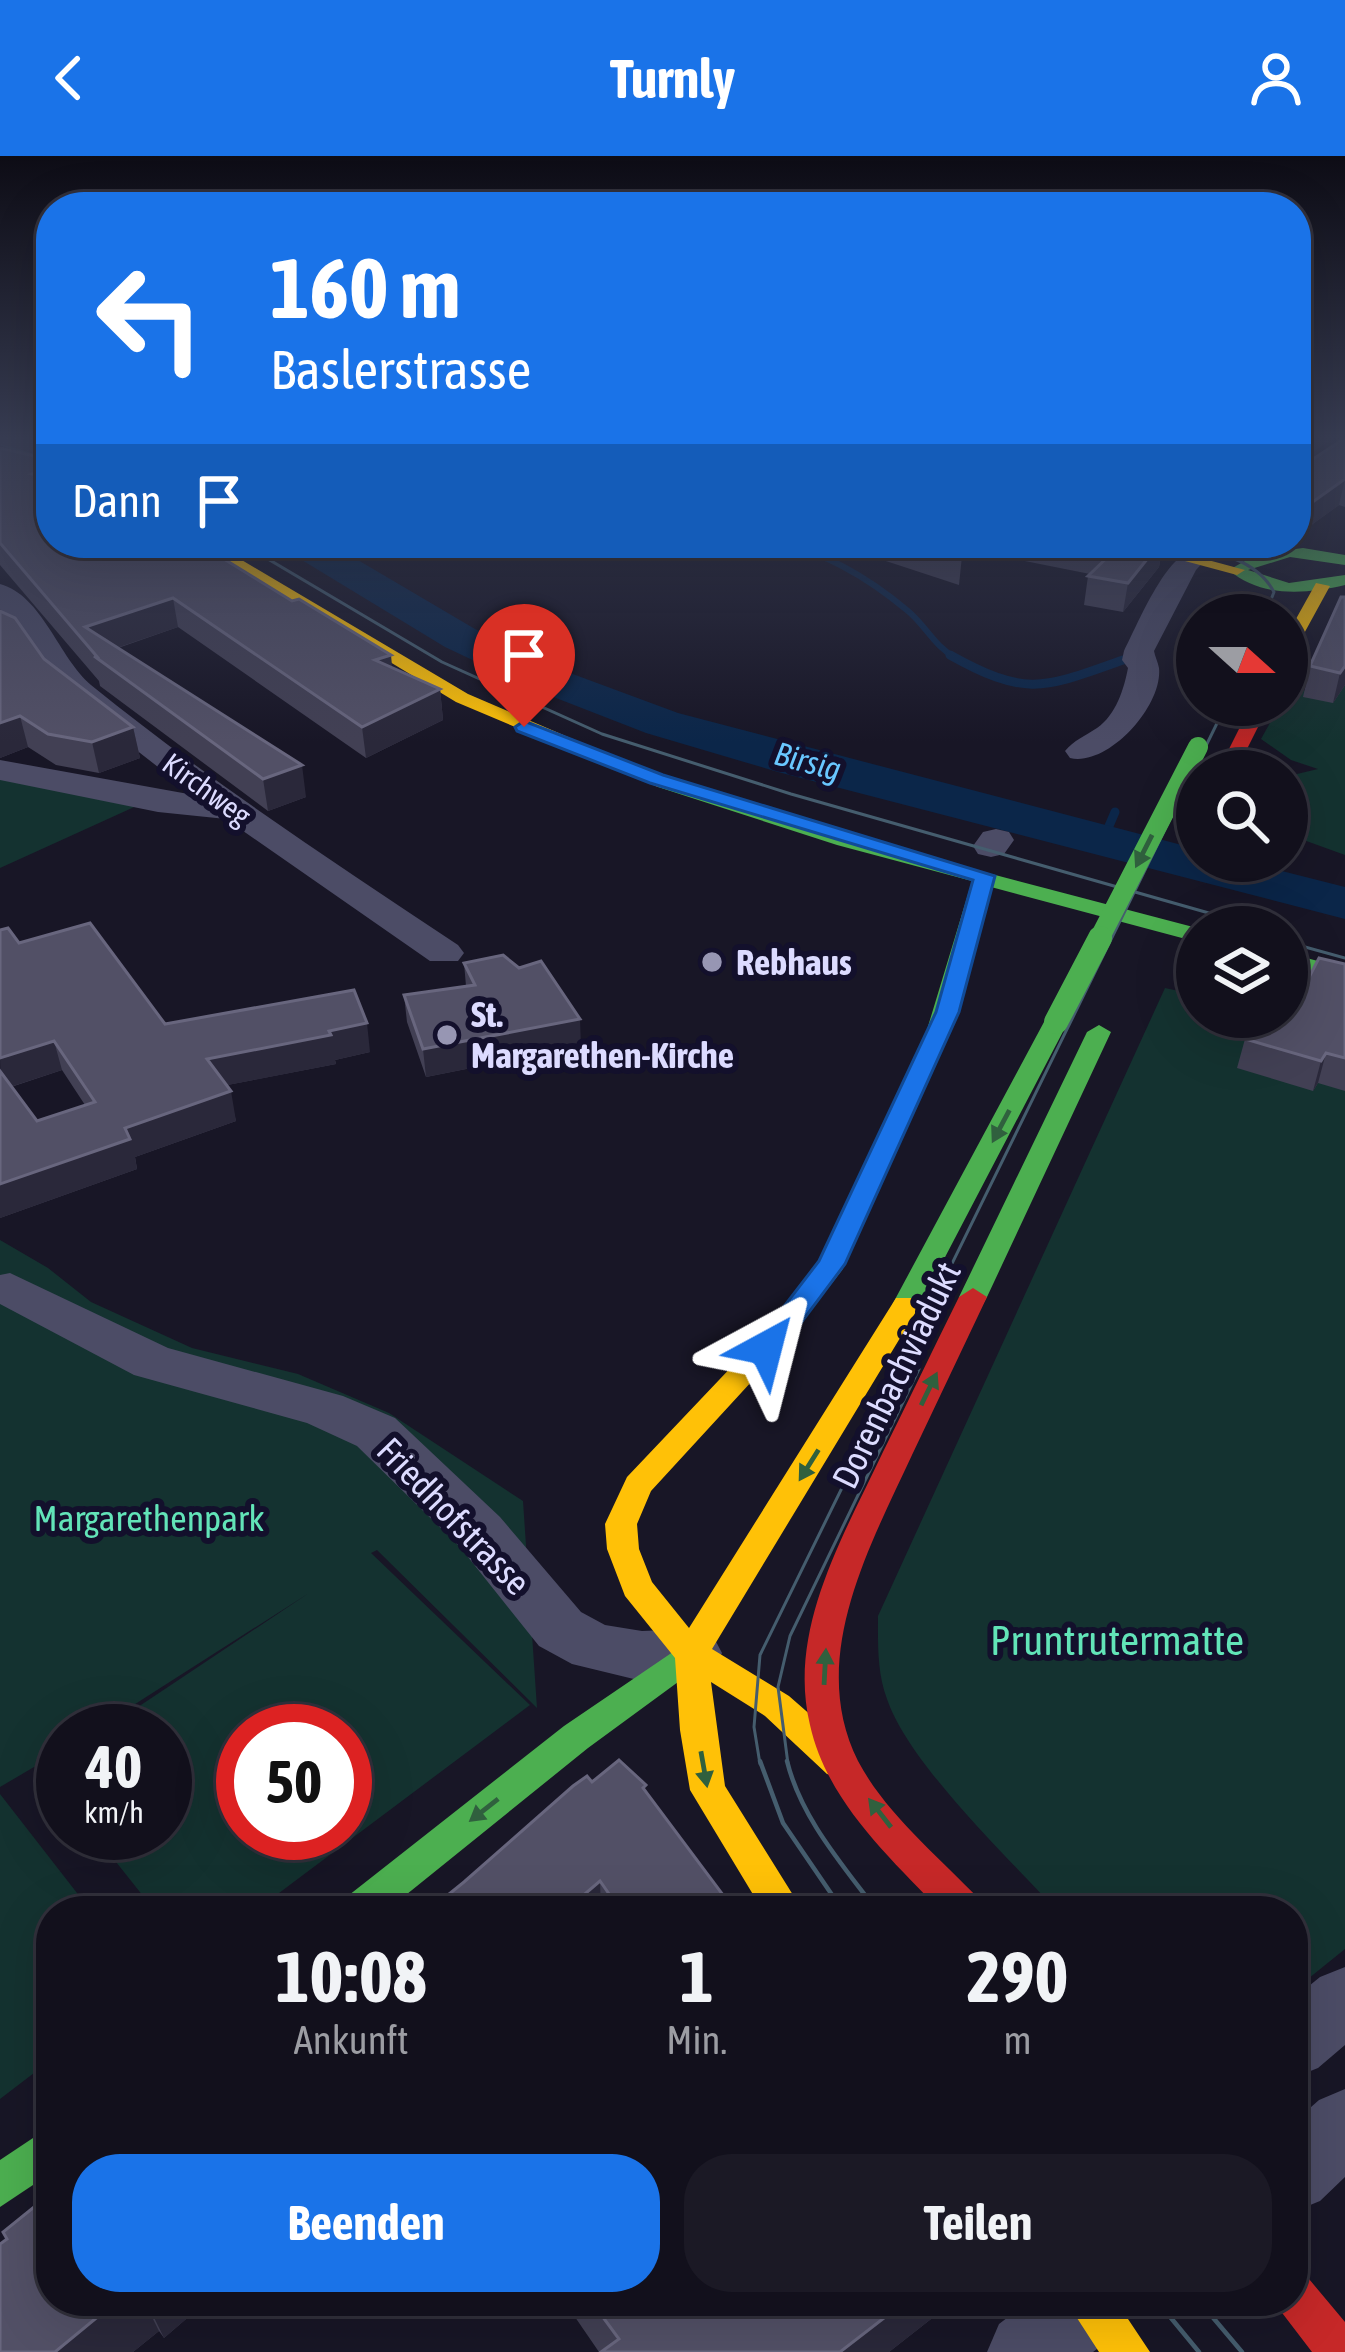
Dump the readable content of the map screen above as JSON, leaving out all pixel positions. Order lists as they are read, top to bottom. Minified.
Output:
{"streets":{"main road":["Dorenbachviadukt"],"street":["Kirchweg","Friedhofstrasse"]},"crossings":[["Dorenbachviadukt","Friedhofstrasse"]],"water":["Birsig"],"parks":["Margarethenpark","Pruntrutermatte"],"places":["Rebhaus","St. Margarethen-Kirche"],"north":"right","page":{"header":"Turnly","turn":["160 m","Baslerstrasse"],"then":"Dann","speed":"40 km/h","limit":"50","eta":["10:08","Ankunft","1","Min.","290","m"],"buttons":["Beenden","Teilen"]}}
